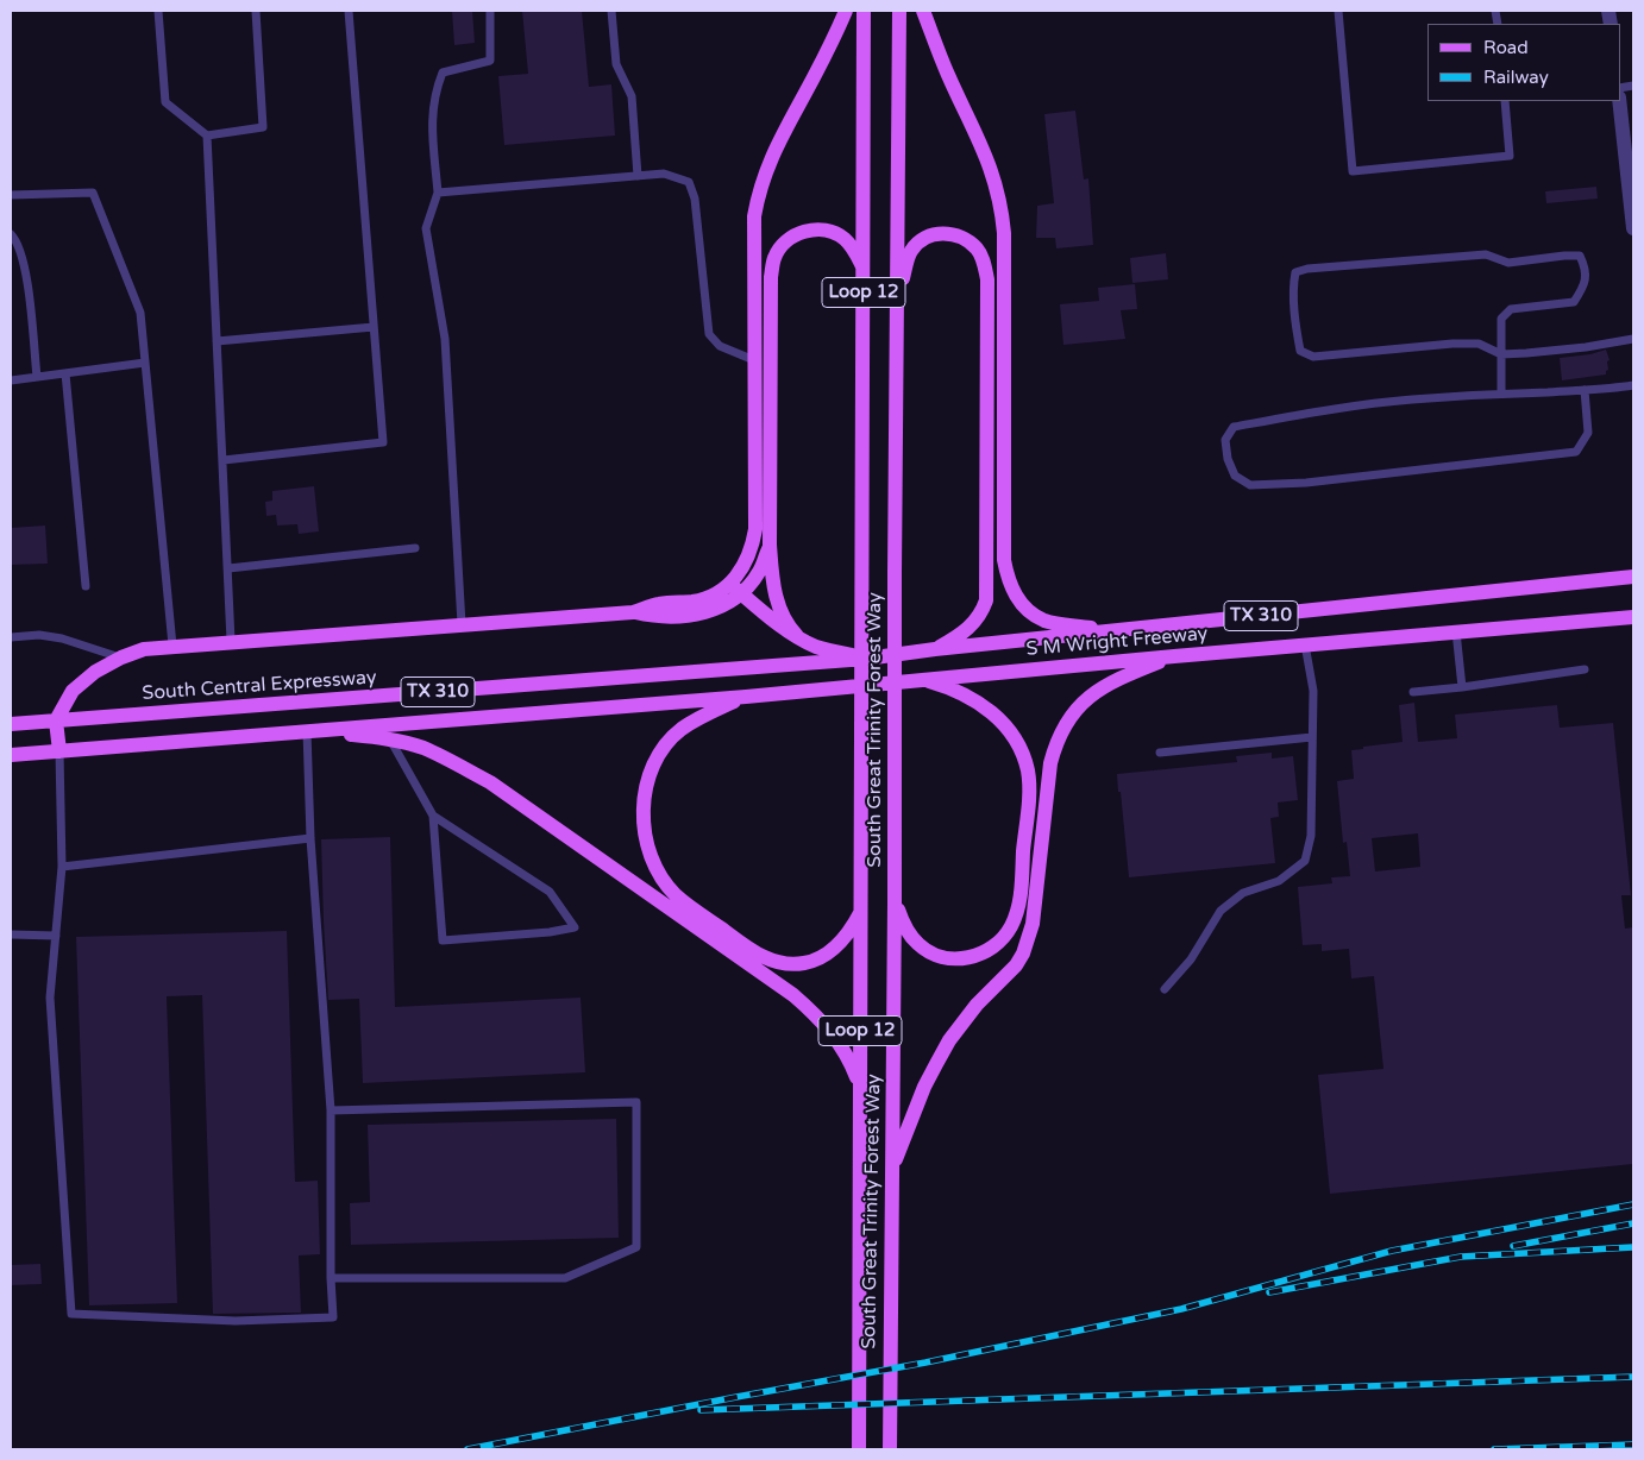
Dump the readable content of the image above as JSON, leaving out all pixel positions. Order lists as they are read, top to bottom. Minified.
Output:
{"streets":{"main road":["Loop 12","TX 310","S M Wright Freeway","South Central Expressway","South Great Trinity Forest Way"]},"crossings":[["TX 310","S M Wright Freeway"],["S M Wright Freeway","South Central Expressway"]],"legend":["Road","Railway"]}
